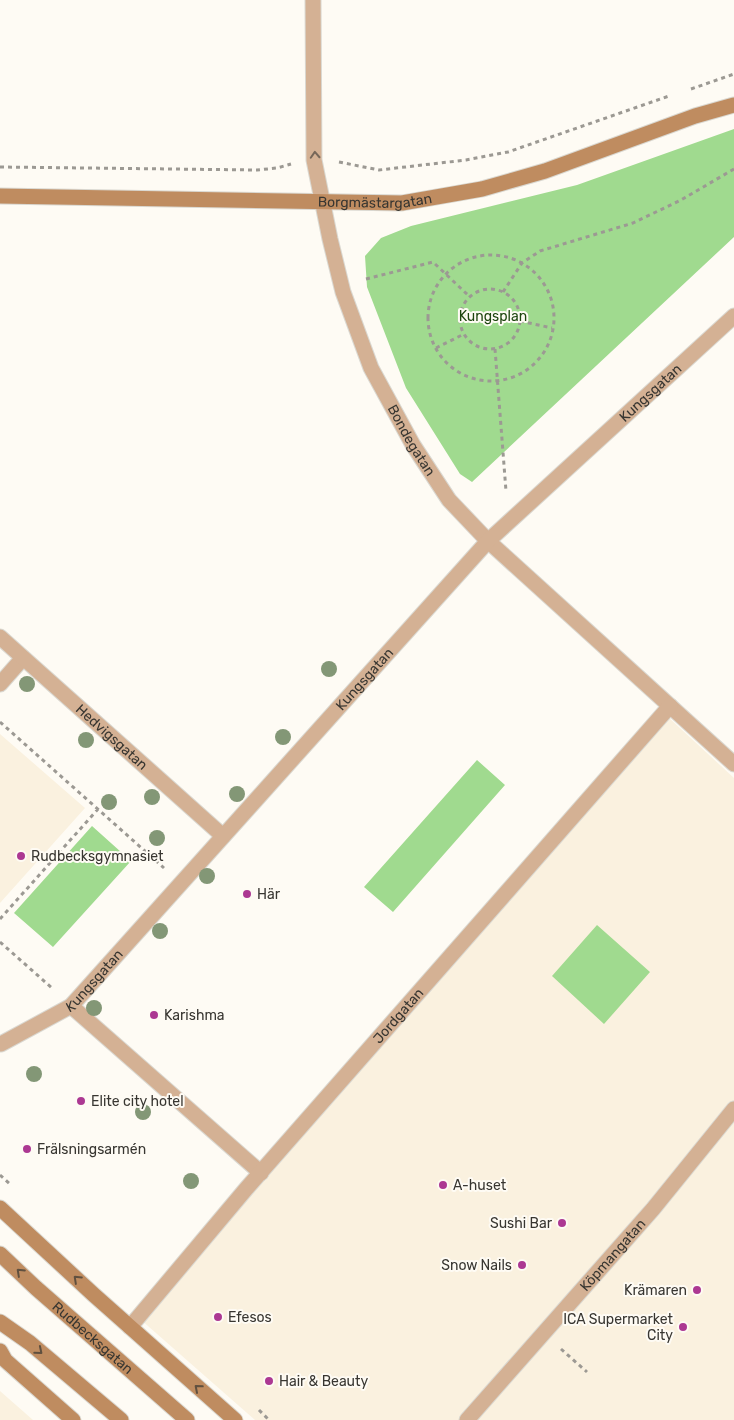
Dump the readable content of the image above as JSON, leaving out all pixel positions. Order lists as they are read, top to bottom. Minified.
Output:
{"streets":{"main road":["Borgmästargatan","Rudbecksgatan"],"street":["Kungsgatan","Bondegatan","Hedvigsgatan","Jordgatan","Köpmangatan"]},"crossings":[["Borgmästargatan","Bondegatan"],["Kungsgatan","Bondegatan"],["Kungsgatan","Hedvigsgatan"],["Bondegatan","Jordgatan"]],"parks":["Kungsplan"],"places":["Rudbecksgymnasiet","Här","Karishma","Elite city hotel","Frälsningsarmén","A-huset","Sushi Bar","Snow Nails","Krämaren","Efesos","ICA Supermarket City","Hair & Beauty"]}
